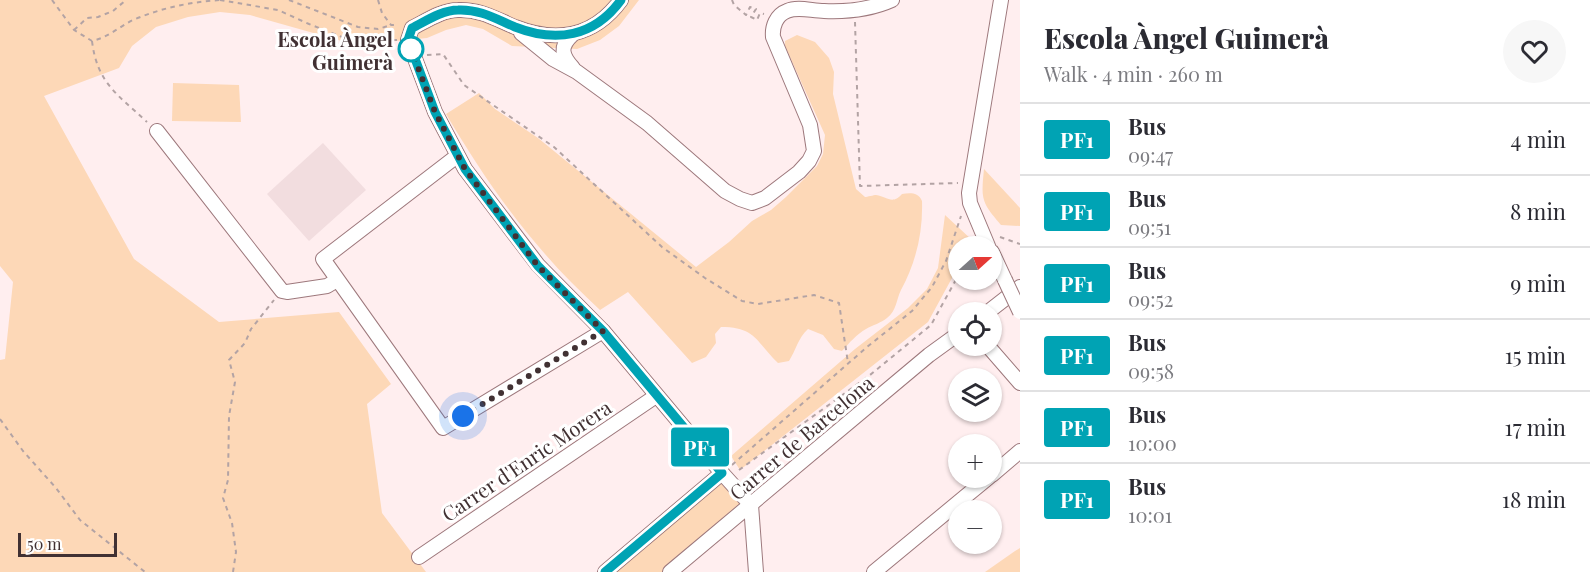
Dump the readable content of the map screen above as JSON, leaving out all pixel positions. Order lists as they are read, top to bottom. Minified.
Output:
{"streets":{"street":["Carrer de Barcelona","Carrer d'Enric Morera"]},"places":["Escola Àngel Guimerà"],"lines":["bus line PF1"],"scale_bar":"50 m","north":"right","page":{"on_map":"PF1","heading":["Escola Àngel Guimerà","Walk · 4 min · 260 m"],"list":[{"mark":"PF1","name":"Bus","note":"09:47","value":"4 min"},{"mark":"PF1","name":"Bus","note":"09:51","value":"8 min"},{"mark":"PF1","name":"Bus","note":"09:52","value":"9 min"},{"mark":"PF1","name":"Bus","note":"09:58","value":"15 min"},{"mark":"PF1","name":"Bus","note":"10:00","value":"17 min"},{"mark":"PF1","name":"Bus","note":"10:01","value":"18 min"}],"map_buttons":["+","−"],"scale":"50 m"}}
